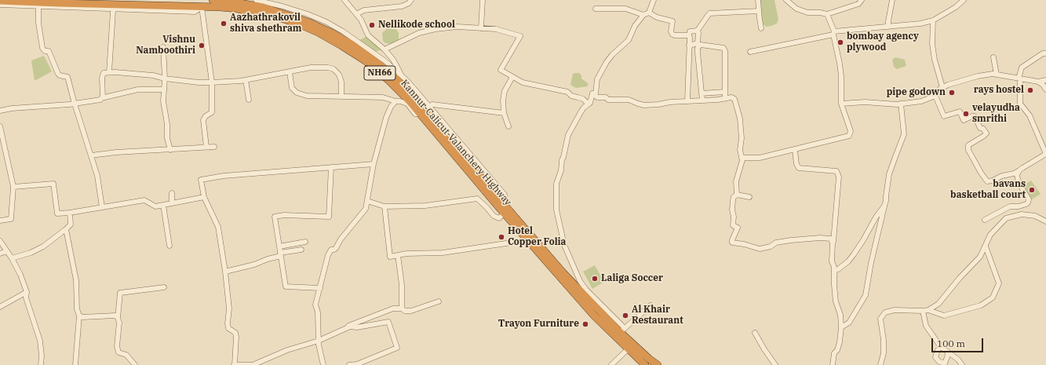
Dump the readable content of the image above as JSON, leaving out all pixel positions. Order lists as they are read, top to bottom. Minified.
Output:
{"streets":{"highway":["NH66","Kannur-Calicut-Valanchery Highway"]},"places":["Aazhathrakovil shiva shethram","Nellikode school","bombay agency plywood","Vishnu Namboothiri","rays hostel","pipe godown","velayudha smrithi","bavans basketball court","Hotel Copper Folia","Laliga Soccer","Al Khair Restaurant","Trayon Furniture"],"scale_bar":"100 m"}
